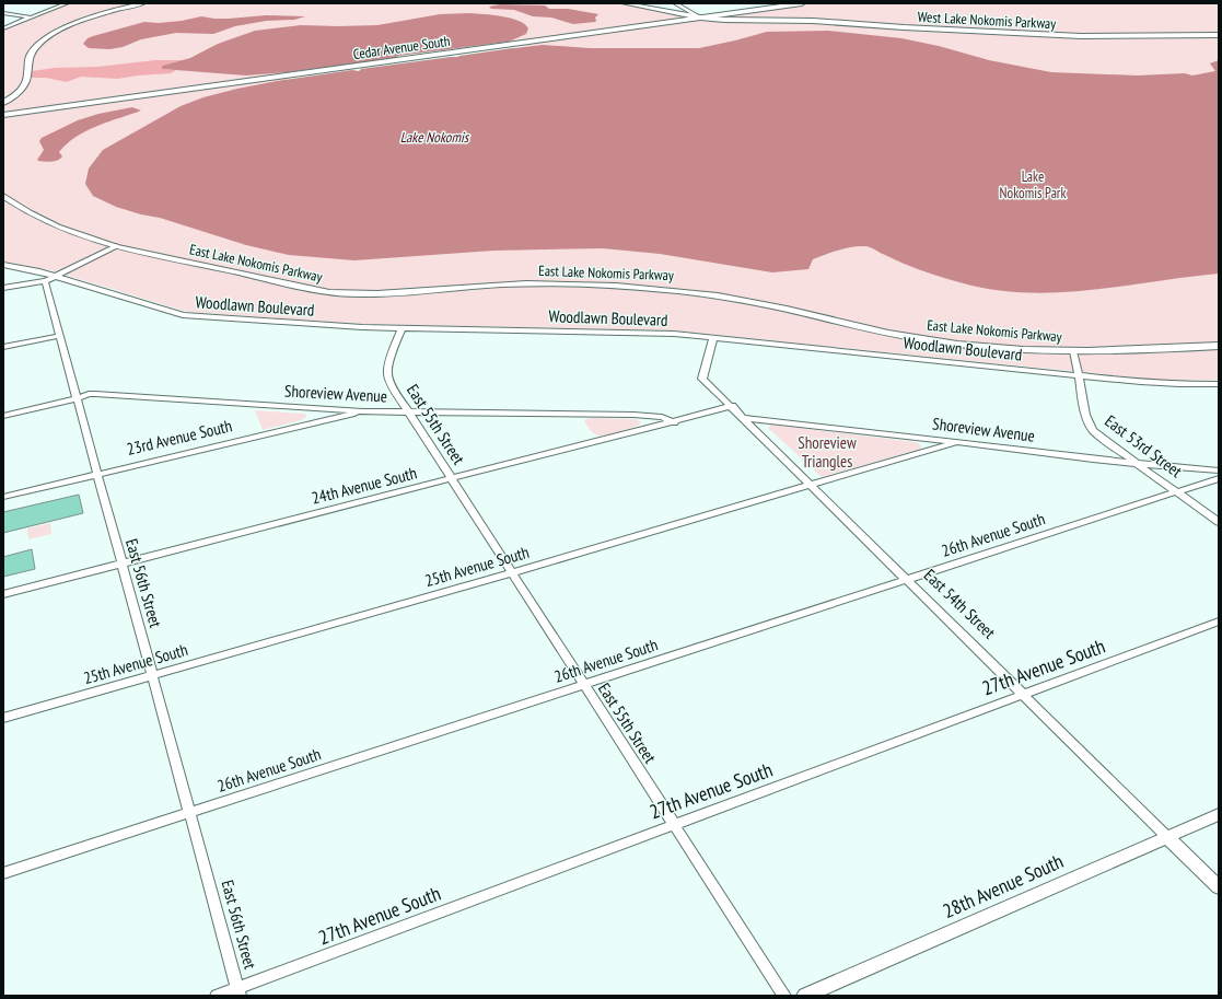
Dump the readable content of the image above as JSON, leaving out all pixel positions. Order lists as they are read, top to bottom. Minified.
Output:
{"streets":{"main road":["Cedar Avenue South"],"street":["West Lake Nokomis Parkway","East Lake Nokomis Parkway","Woodlawn Boulevard","Shoreview Avenue","East 55th Street","23rd Avenue South","East 53rd Street","24th Avenue South","26th Avenue South","25th Avenue South","East 56th Street","East 54th Street","27th Avenue South","28th Avenue South"]},"crossings":[["West Lake Nokomis Parkway","Cedar Avenue South"],["East Lake Nokomis Parkway","East 53rd Street"],["Woodlawn Boulevard","East 55th Street"],["Woodlawn Boulevard","East 53rd Street"],["Woodlawn Boulevard","East 54th Street"],["Shoreview Avenue","East 55th Street"],["Shoreview Avenue","23rd Avenue South"],["Shoreview Avenue","East 53rd Street"],["Shoreview Avenue","24th Avenue South"],["Shoreview Avenue","25th Avenue South"],["Shoreview Avenue","East 56th Street"],["Shoreview Avenue","East 54th Street"],["East 55th Street","24th Avenue South"],["East 55th Street","26th Avenue South"],["East 55th Street","25th Avenue South"],["East 55th Street","27th Avenue South"],["23rd Avenue South","East 56th Street"],["East 53rd Street","26th Avenue South"],["24th Avenue South","East 56th Street"],["24th Avenue South","East 54th Street"],["26th Avenue South","East 56th Street"],["26th Avenue South","East 54th Street"],["25th Avenue South","East 56th Street"],["25th Avenue South","East 54th Street"],["East 56th Street","27th Avenue South"],["East 54th Street","27th Avenue South"],["East 54th Street","28th Avenue South"]],"water":["Lake Nokomis"],"parks":["Lake Nokomis Park","Shoreview Triangles"]}
